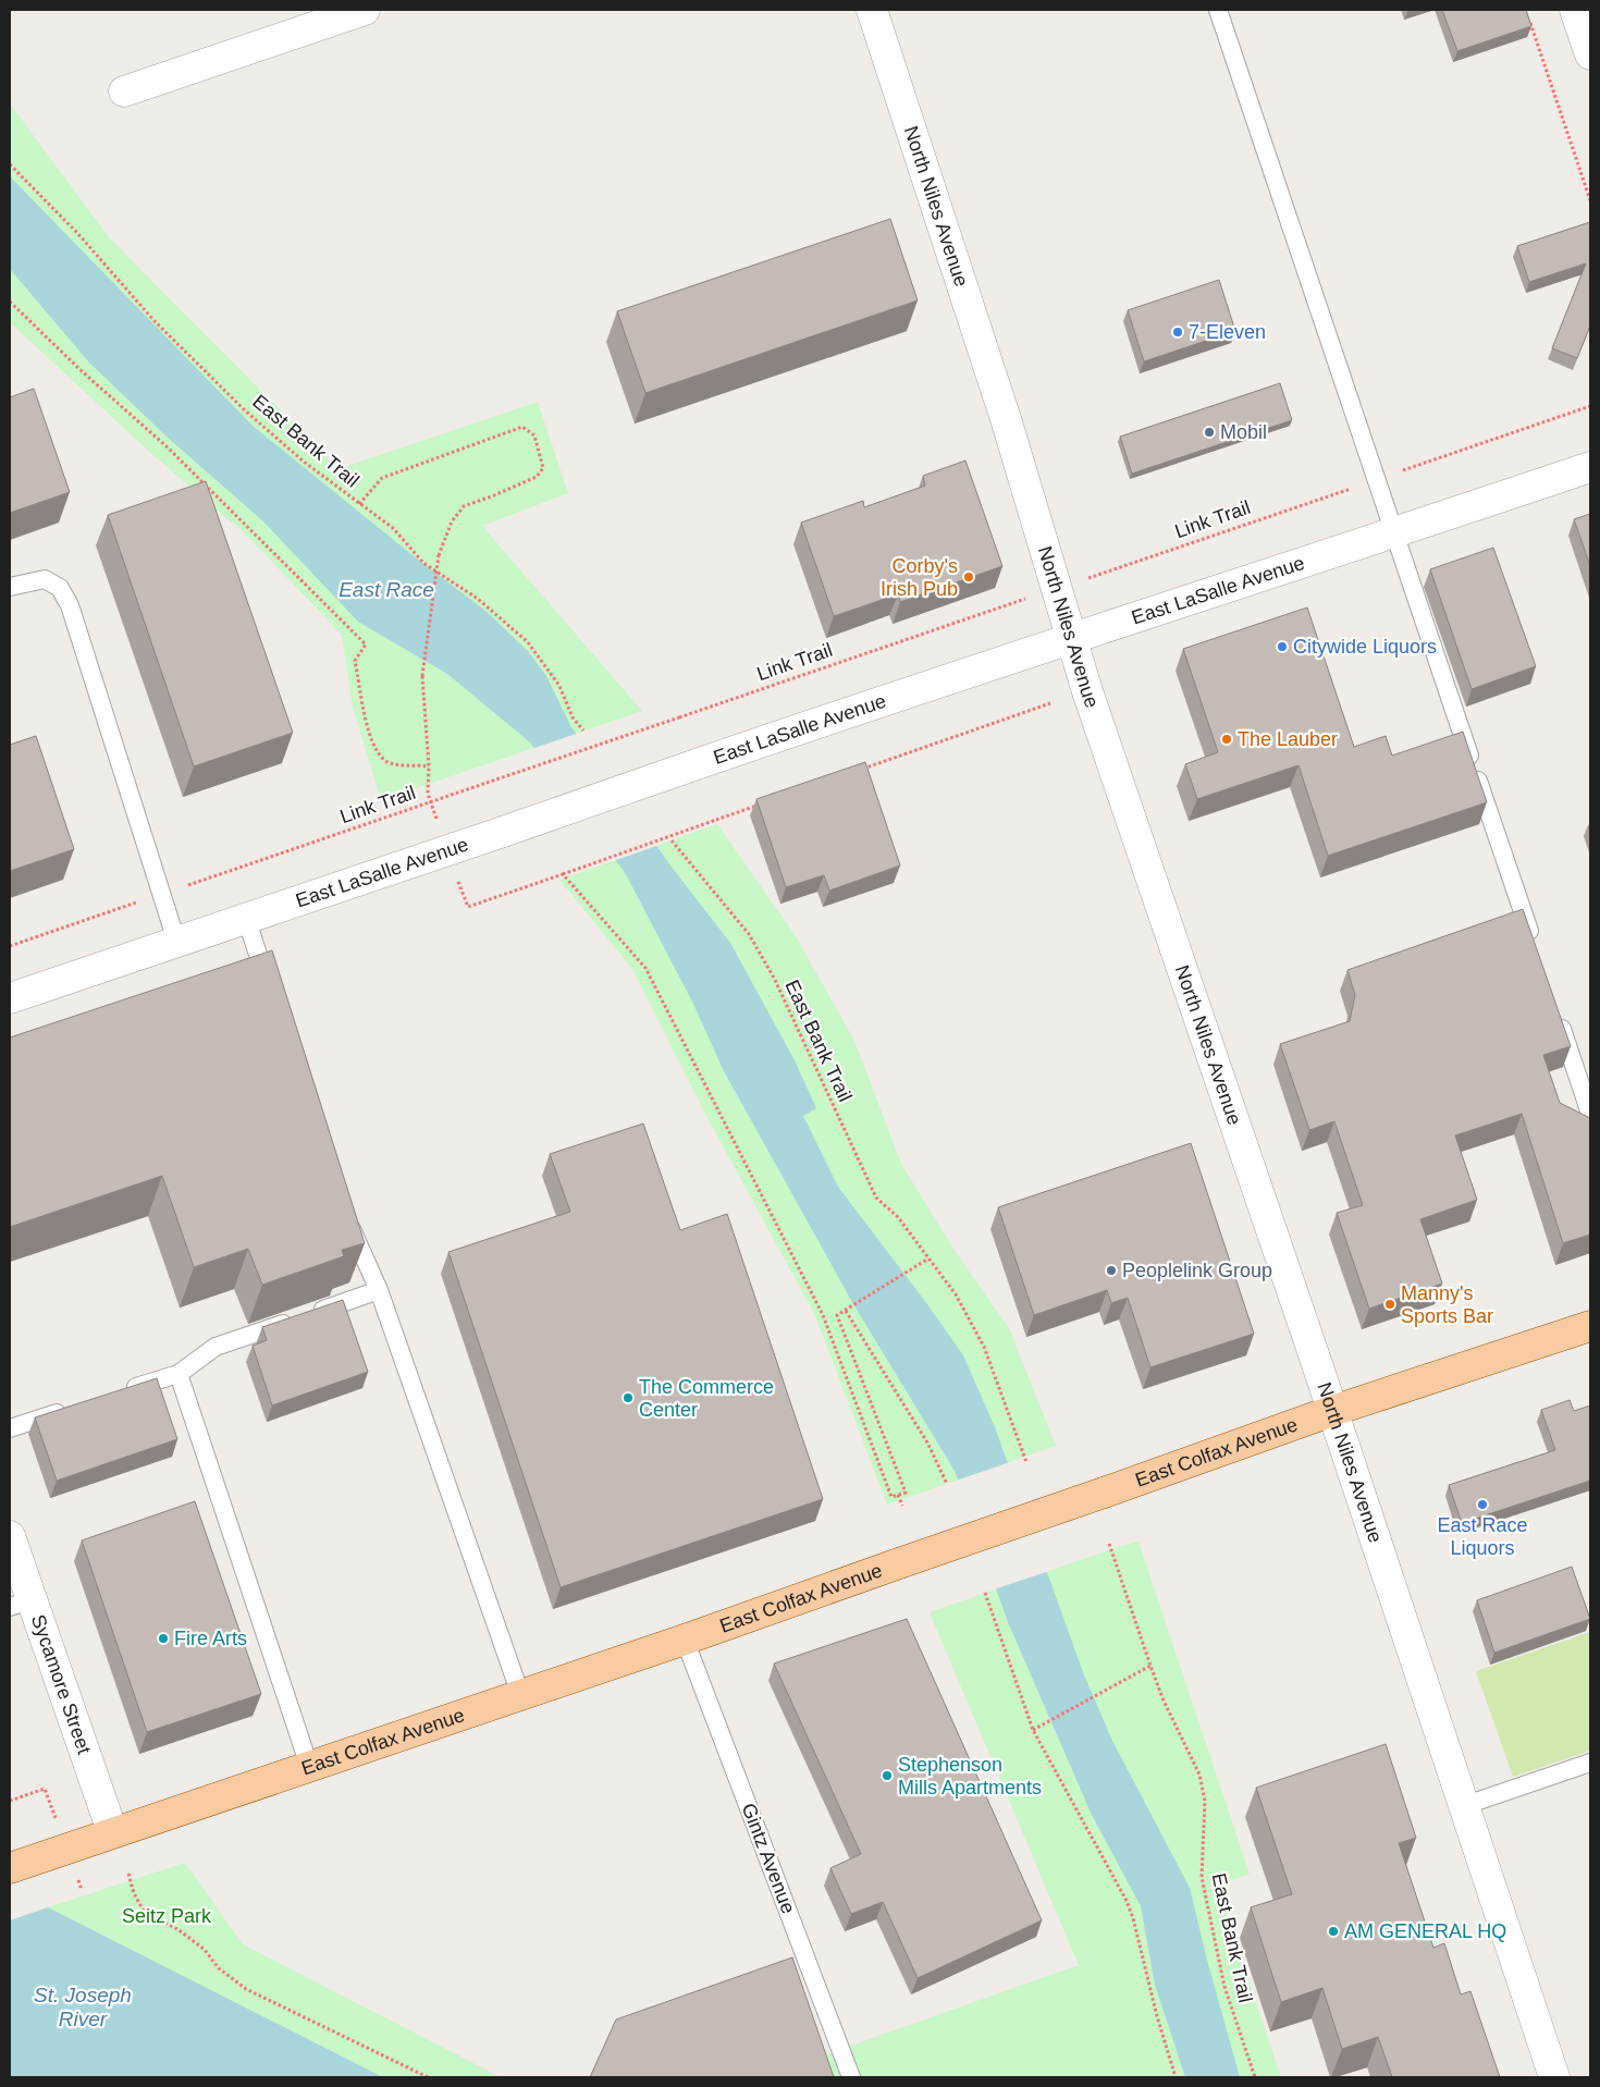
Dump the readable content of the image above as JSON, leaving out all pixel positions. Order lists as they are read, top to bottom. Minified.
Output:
{"streets":{"main road":["East Colfax Avenue"],"street":["North Niles Avenue","East LaSalle Avenue","Sycamore Street"],"lane":["Gintz Avenue"],"path":["East Bank Trail","Link Trail"]},"crossings":[["North Niles Avenue","Link Trail"],["North Niles Avenue","East LaSalle Avenue"],["North Niles Avenue","East Colfax Avenue"],["East Colfax Avenue","Sycamore Street"],["East Colfax Avenue","Gintz Avenue"]],"water":["East Race","St. Joseph River"],"parks":["Seitz Park"],"places":["7-Eleven","Mobil","Corby's Irish Pub","Citywide Liquors","The Lauber","Peoplelink Group","Manny's Sports Bar","The Commerce Center","East Race Liquors","Fire Arts","Stephenson Mills Apartments","AM GENERAL HQ"]}
